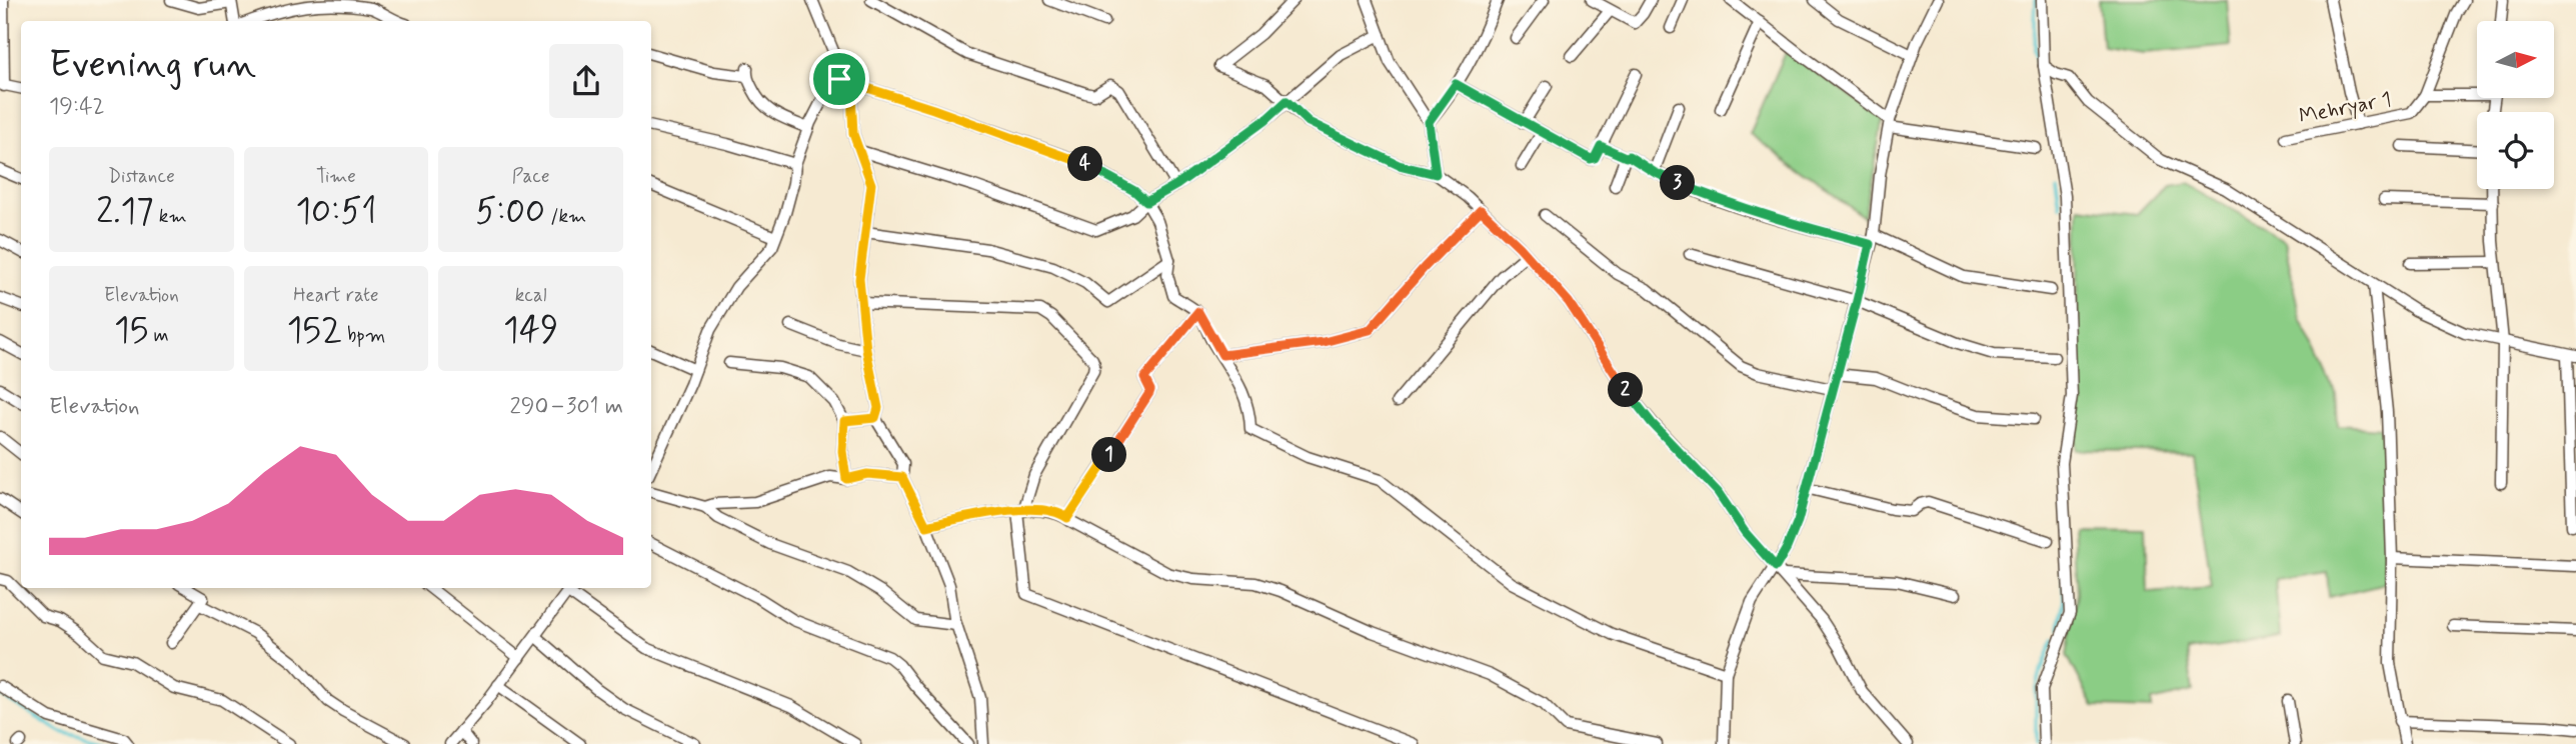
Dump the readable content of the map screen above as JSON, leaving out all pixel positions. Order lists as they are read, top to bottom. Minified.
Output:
{"streets":{"street":["Mehryar 1"]},"north":"right","page":{"heading":["Evening run","19:42"],"stats":[["Distance","2.17 km"],["Time","10:51"],["Pace","5:00 /km"],["Elevation","15 m"],["Heart rate","152 bpm"],["kcal","149"]],"pins":["4","3","2","1"],"chart":["Elevation","290–301 m"]}}
